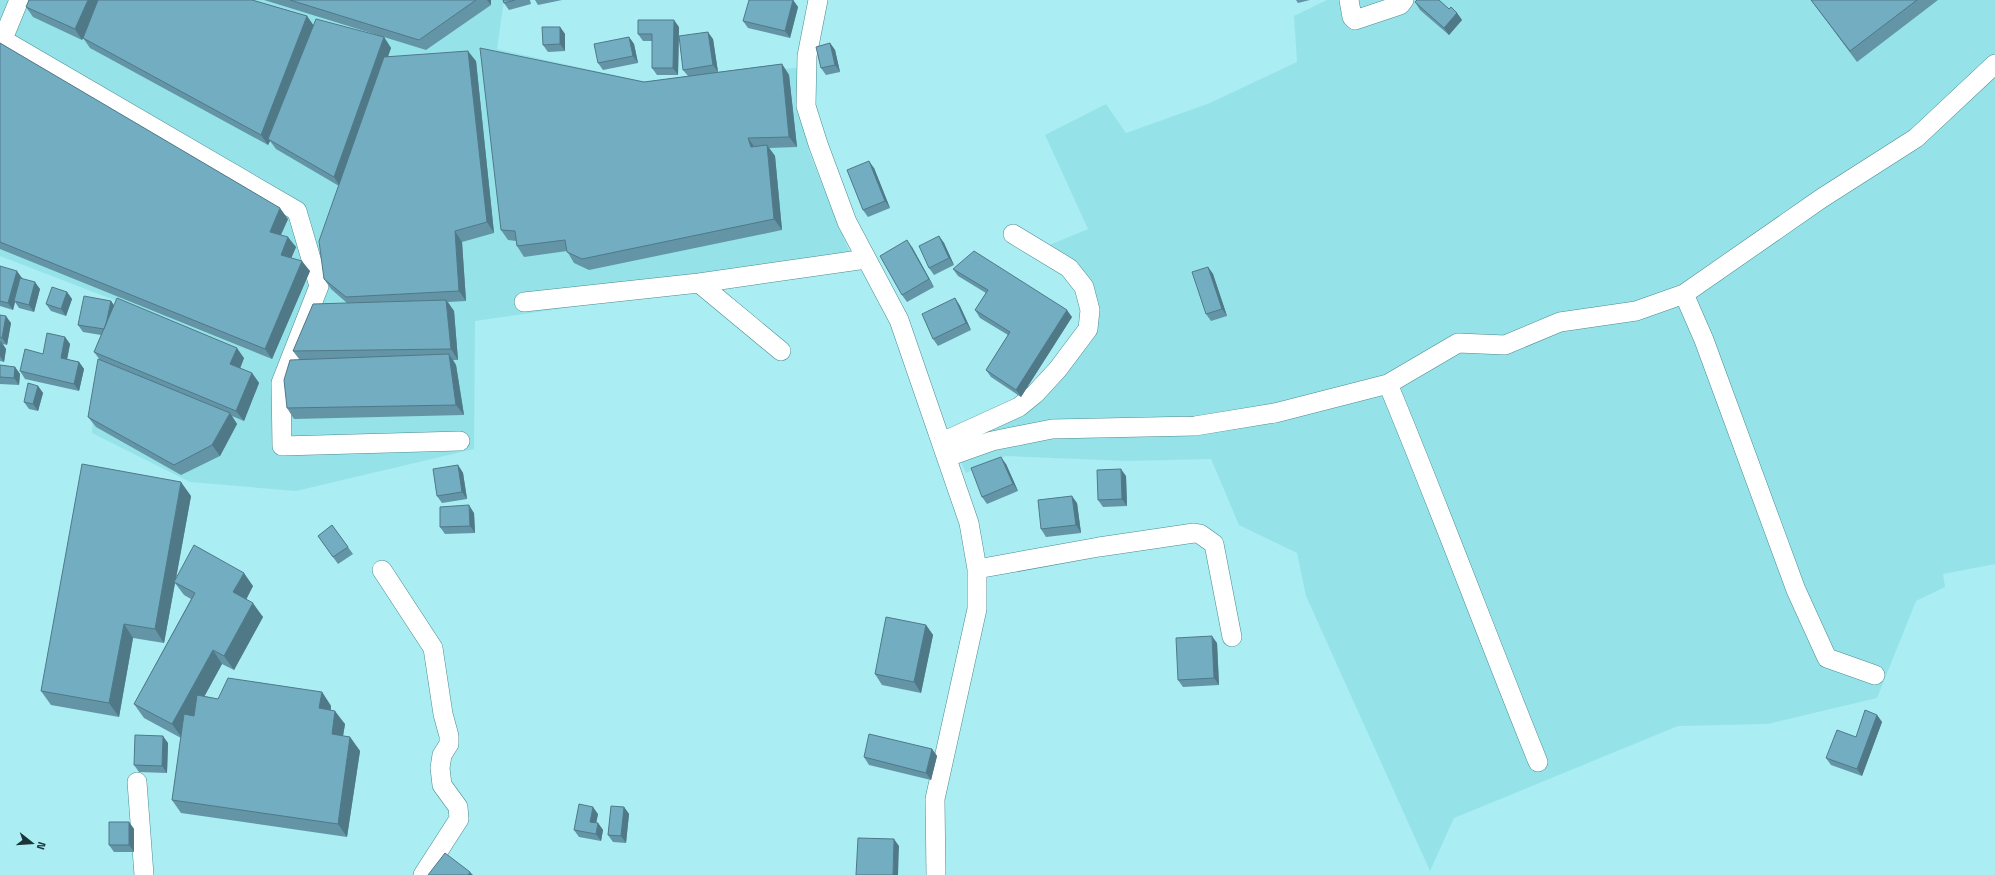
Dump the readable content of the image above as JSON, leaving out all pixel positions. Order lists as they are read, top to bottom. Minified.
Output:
{"north":"right"}
